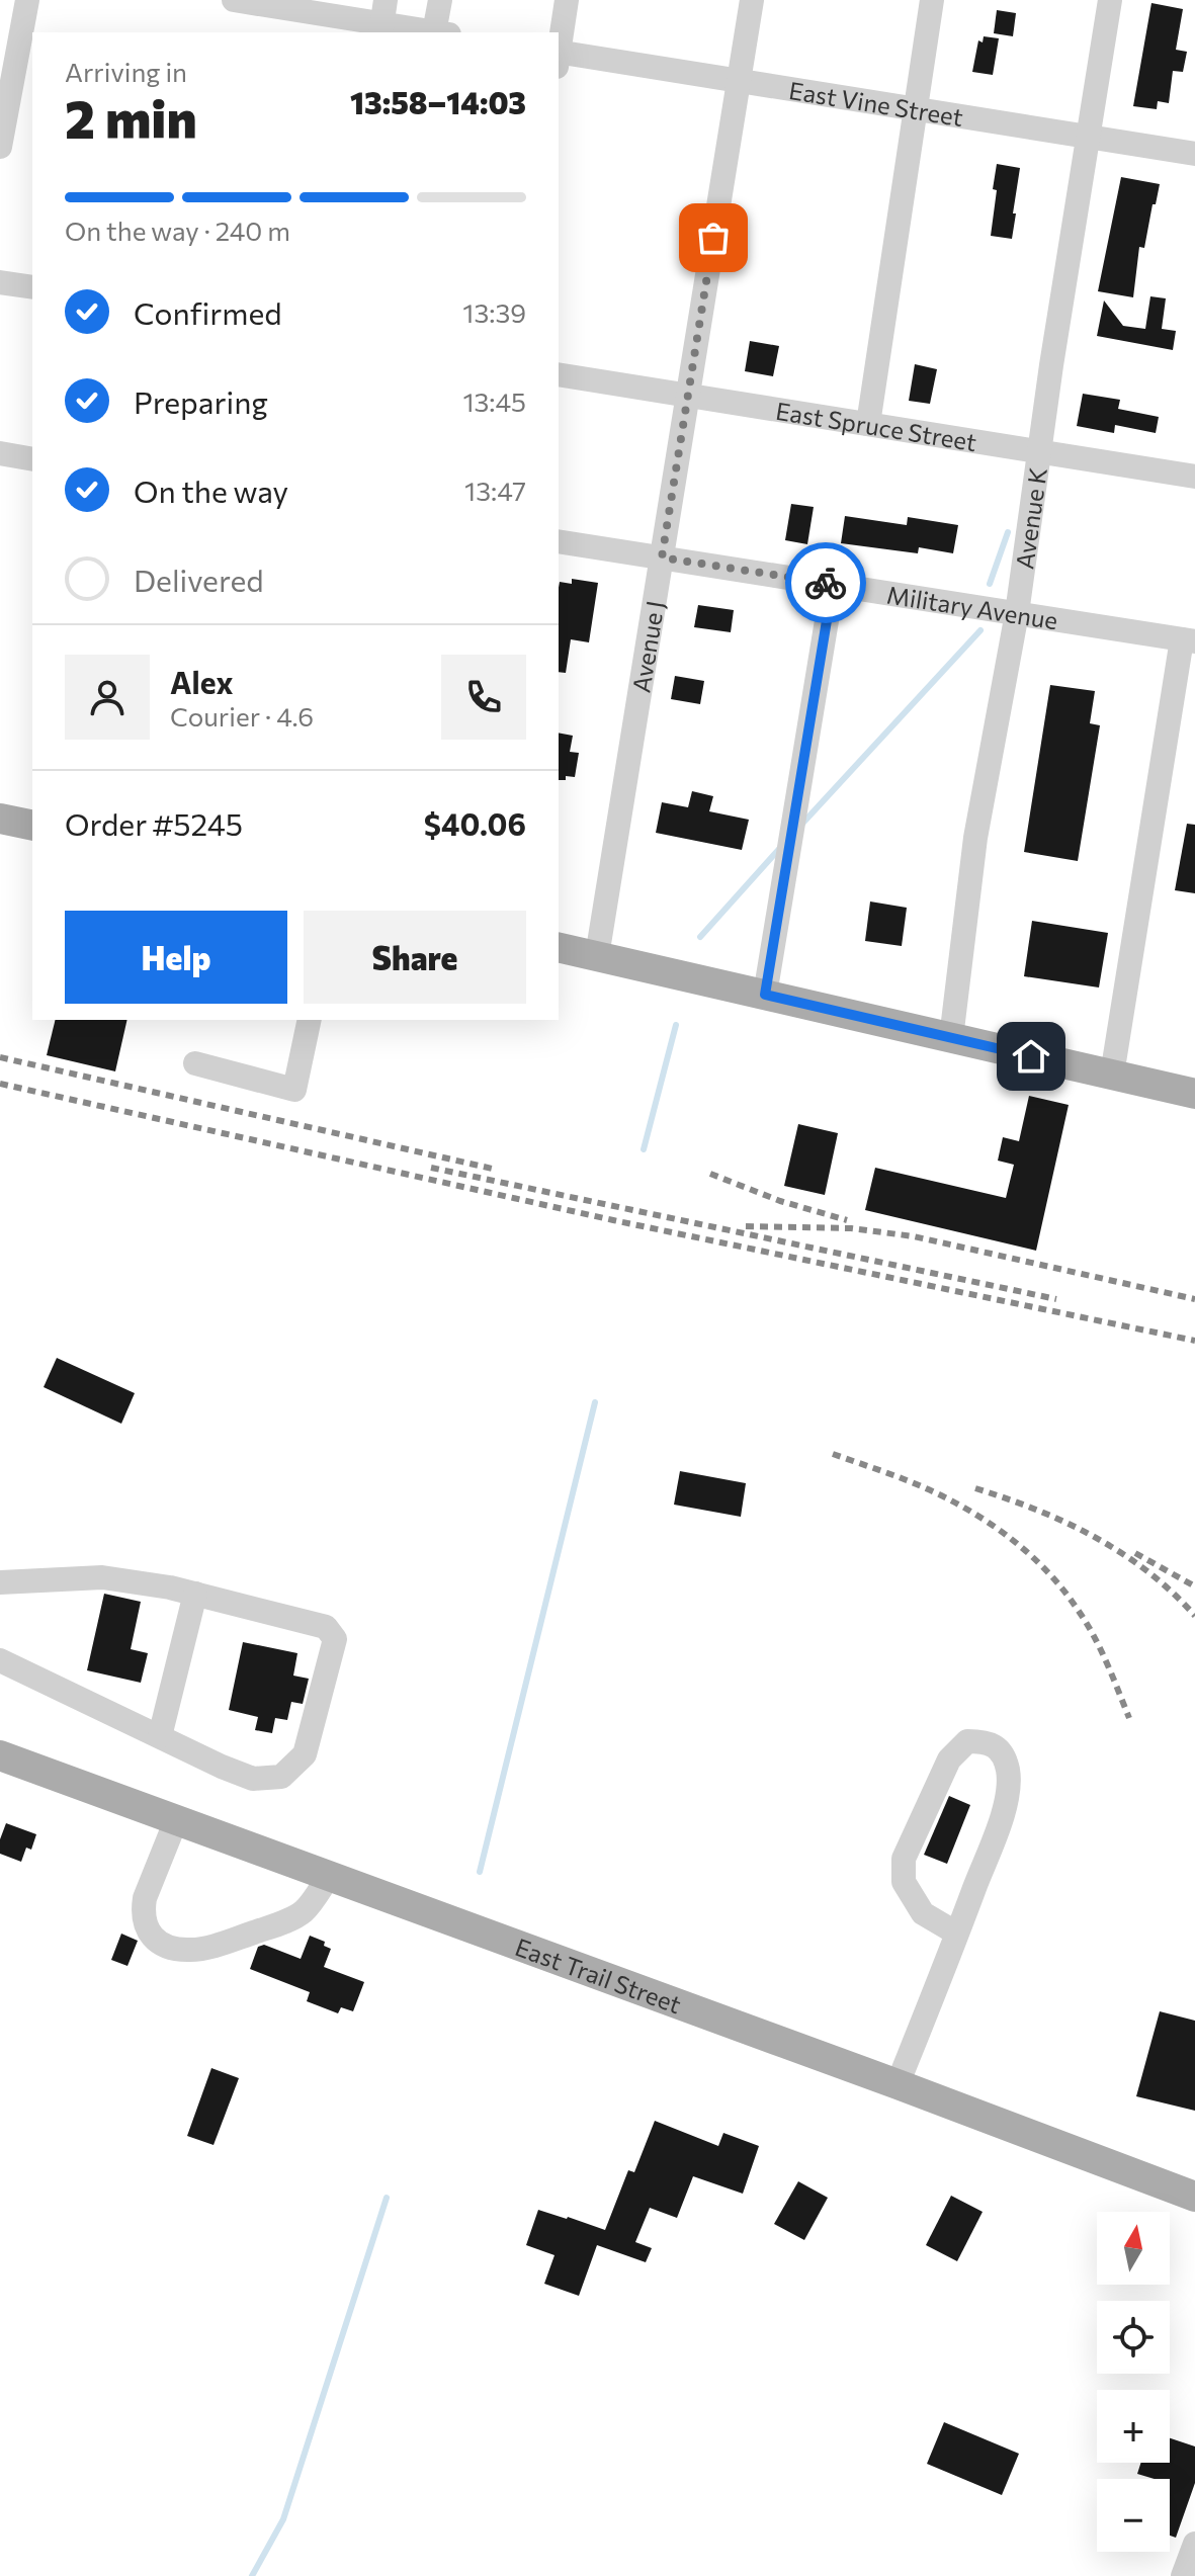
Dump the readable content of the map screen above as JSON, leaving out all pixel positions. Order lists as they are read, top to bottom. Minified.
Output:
{"streets":{"main road":["East Trail Street"],"street":["East Vine Street","East Spruce Street","Avenue K","Military Avenue","Avenue J"]},"crossings":[["East Vine Street","Avenue K"],["East Vine Street","Avenue J"],["East Spruce Street","Avenue K"],["East Spruce Street","Avenue J"],["Avenue K","Military Avenue"],["Military Avenue","Avenue J"]],"north":"top","page":{"heading":["2 min","Arriving in","13:58–14:03"],"panel":["Alex","Courier · 4.6","Order #5245","$40.06"],"bar":"On the way · 240 m","list":[["Confirmed","13:39"],["Preparing","13:45"],["On the way","13:47"],"Delivered"],"buttons":["Help","Share"],"map_buttons":["+","−"]}}
